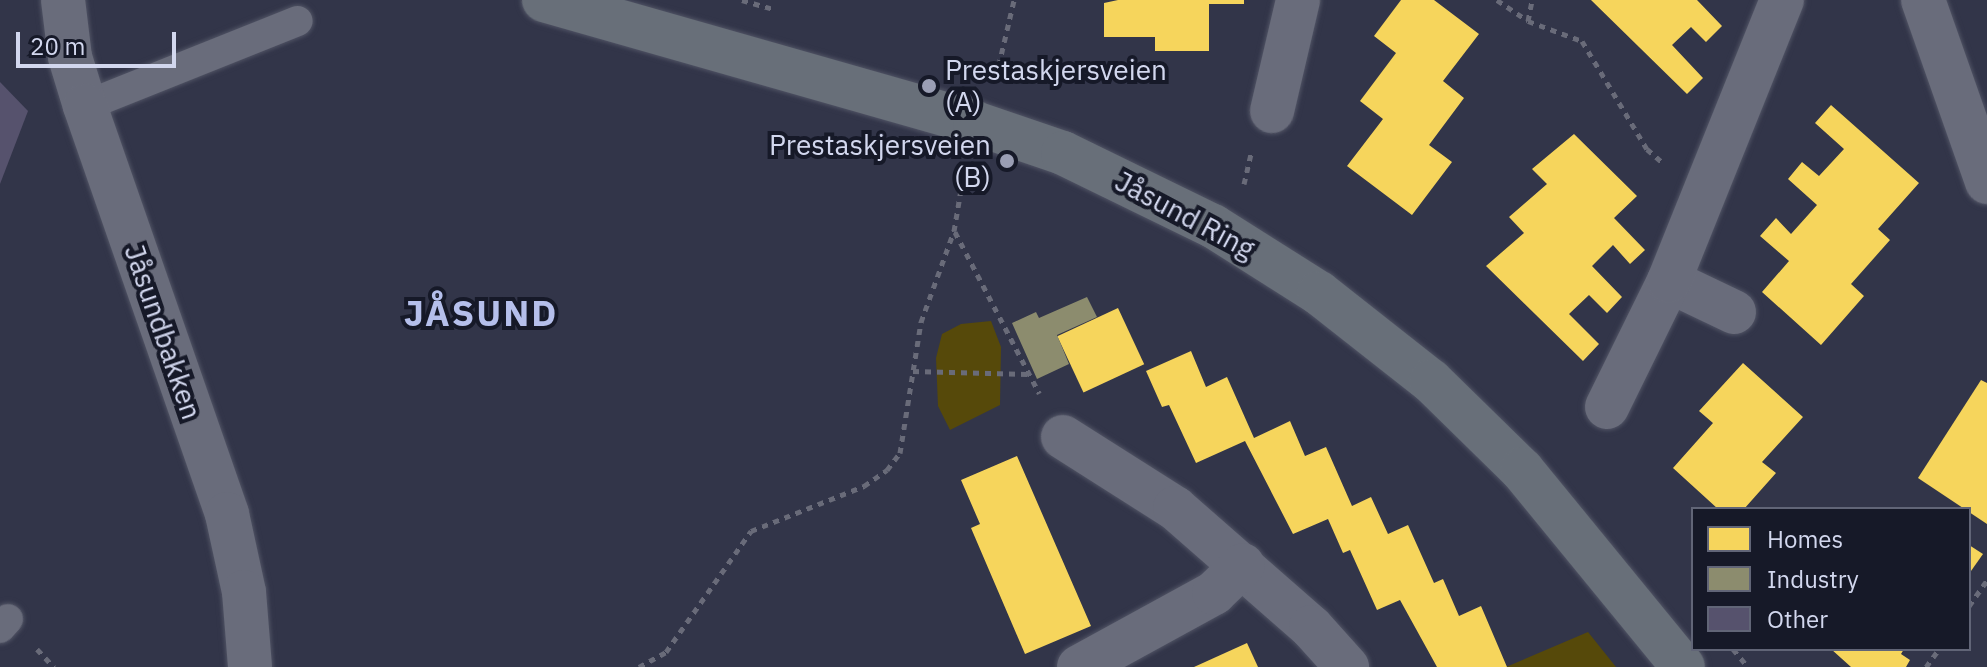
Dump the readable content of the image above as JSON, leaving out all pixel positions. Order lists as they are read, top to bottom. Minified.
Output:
{"streets":{"main road":["Jåsund Ring"],"street":["Jåsundbakken"]},"districts":["JÅSUND"],"places":["Prestaskjersveien (A)","Prestaskjersveien (B)"],"legend":["Homes","Industry","Other"],"scale_bar":"20 m"}
